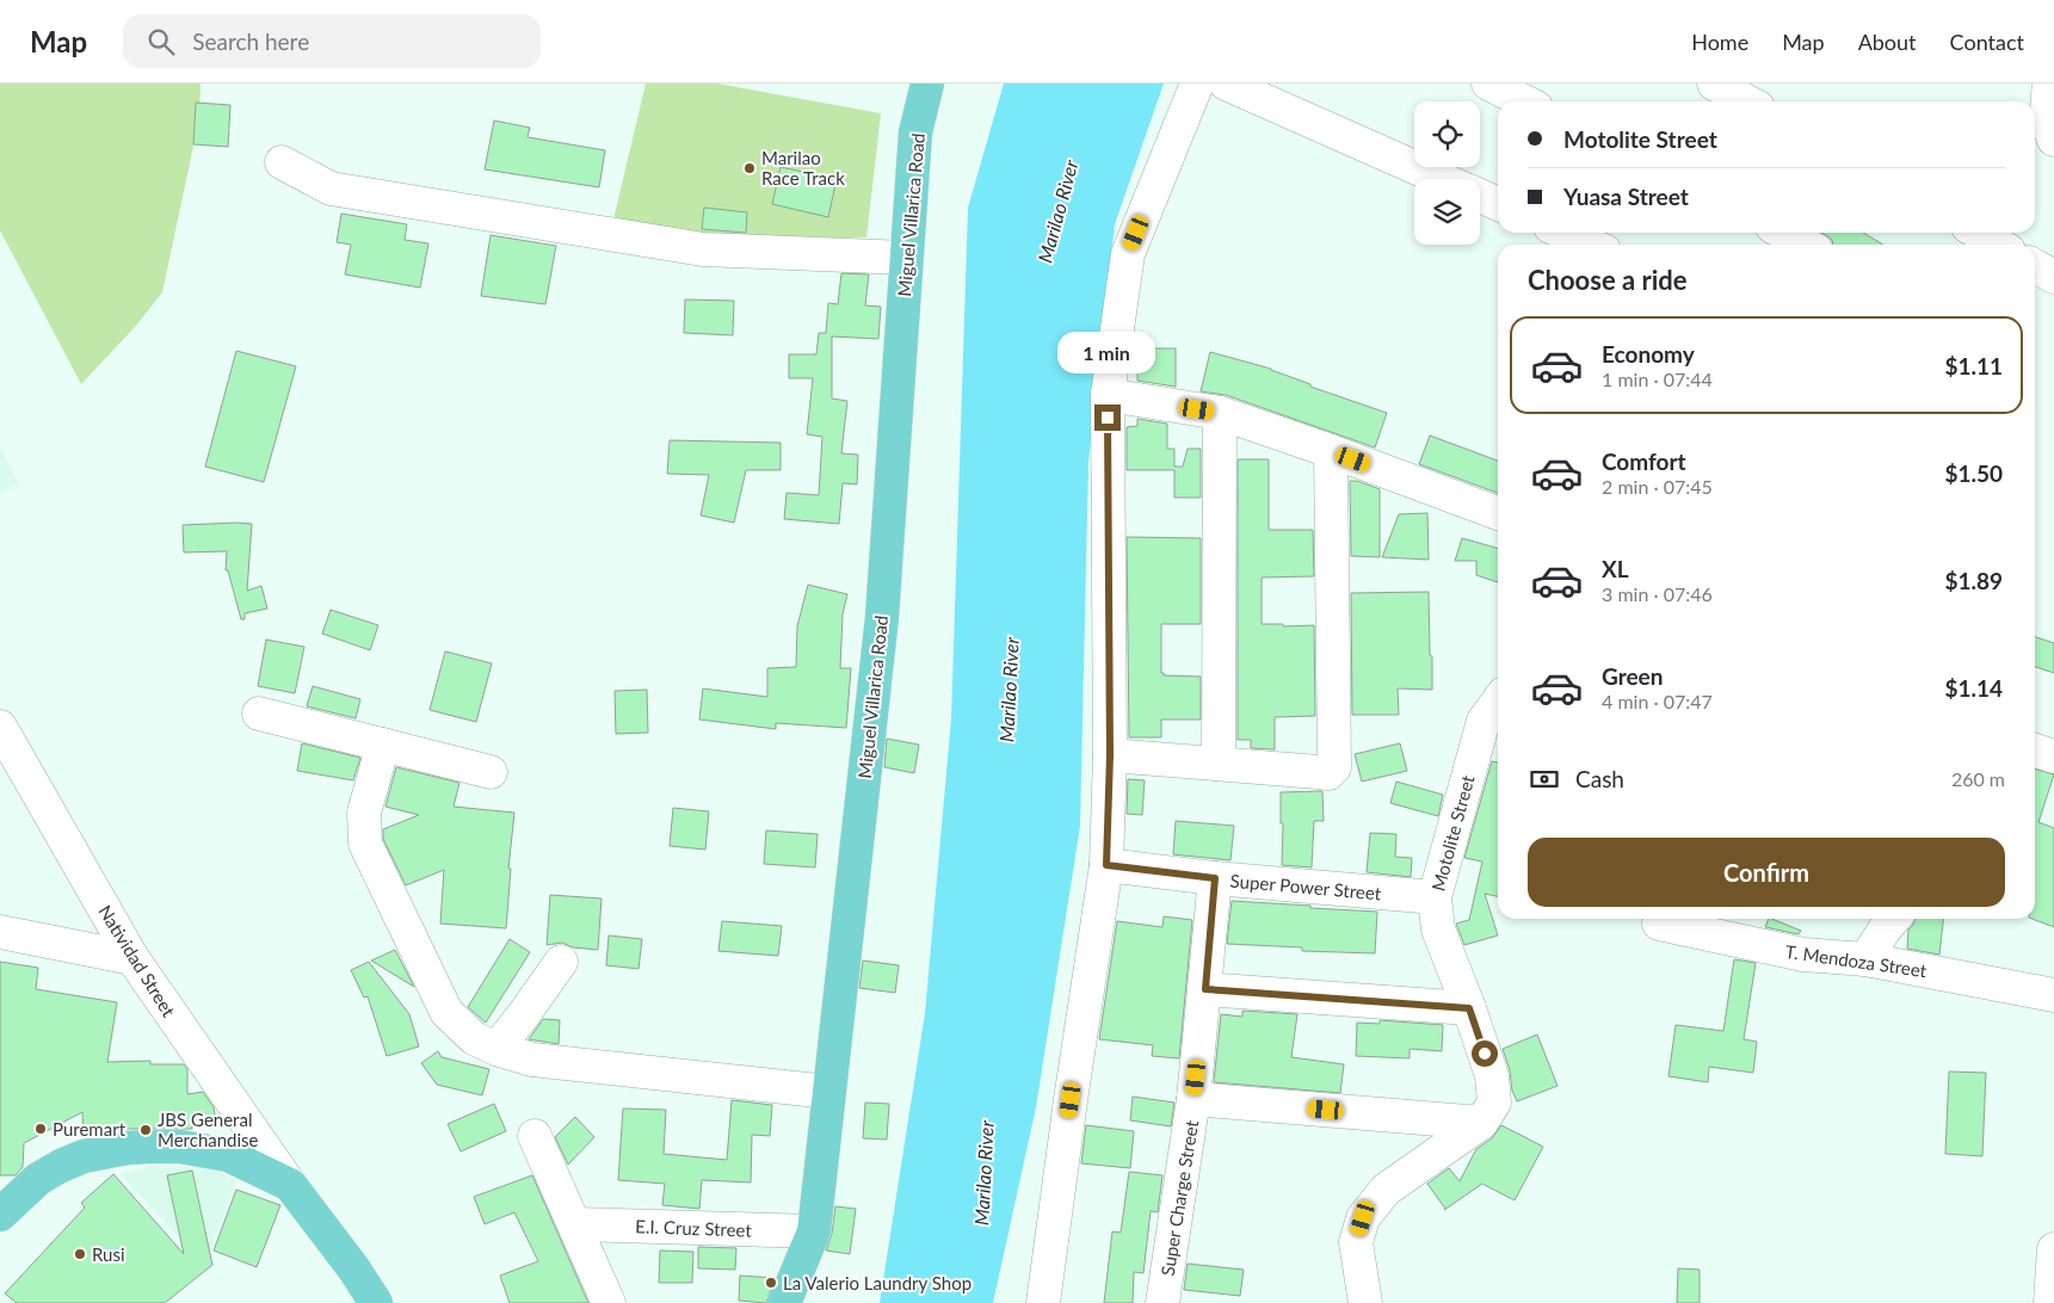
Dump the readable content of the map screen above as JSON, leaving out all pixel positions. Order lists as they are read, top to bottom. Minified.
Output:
{"streets":{"main road":["Miguel Villarica Road"],"street":["Motolite Street","Super Power Street","Natividad Street","T. Mendoza Street","Super Charge Street","E.I. Cruz Street"]},"crossings":[["Miguel Villarica Road","E.I. Cruz Street"],["Motolite Street","Super Power Street"],["Super Power Street","Super Charge Street"]],"water":["Marilao River"],"places":["Marilao Race Track","Puremart","JBS General Merchandise","Rusi","La Valerio Laundry Shop"],"page":{"header":"Map","search":"Search here","nav":["Home","Map","About","Contact"],"banner":["Motolite Street","Yuasa Street"],"heading":"Choose a ride","list":[{"name":"Economy","note":"1 min · 07:44","value":"$1.11"},{"name":"Comfort","note":"2 min · 07:45","value":"$1.50"},{"name":"XL","note":"3 min · 07:46","value":"$1.89"},{"name":"Green","note":"4 min · 07:47","value":"$1.14"}],"bubble":"1 min","pay":["Cash","260 m"],"buttons":"Confirm"}}
